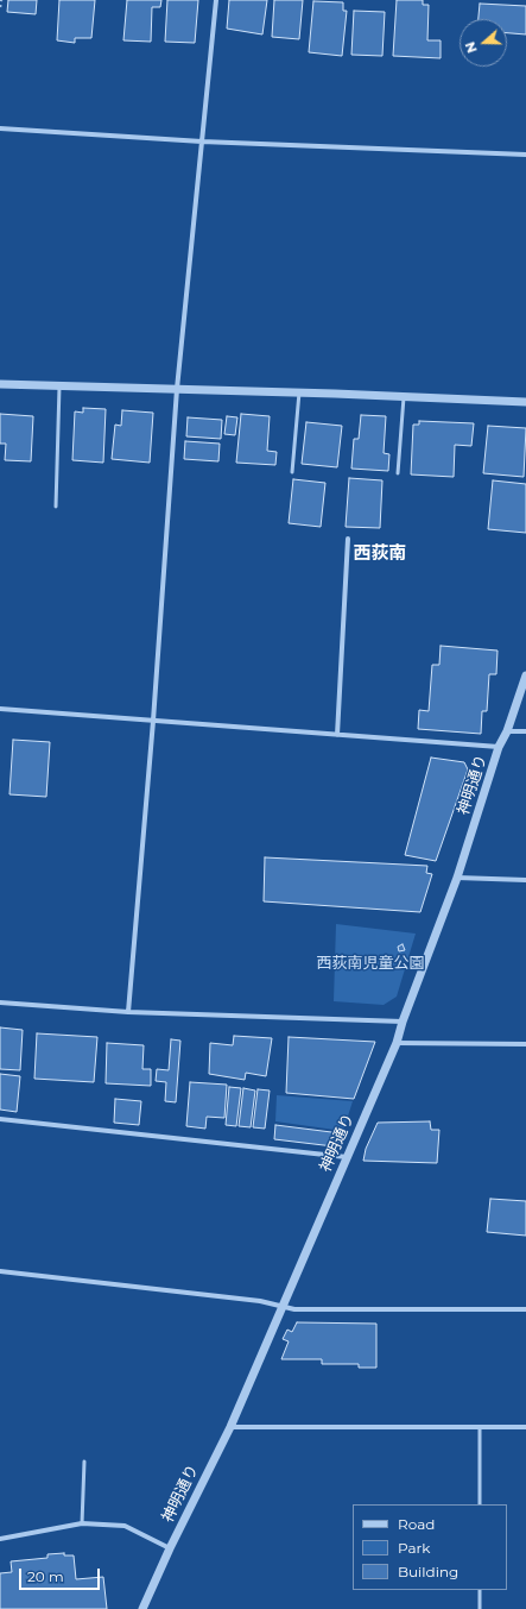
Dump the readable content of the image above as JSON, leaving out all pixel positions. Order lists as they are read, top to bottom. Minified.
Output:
{"streets":{"street":["神明通り"]},"districts":["西荻南"],"parks":["西荻南児童公園"],"legend":["Road","Park","Building"],"scale_bar":"20 m","north":"left"}
